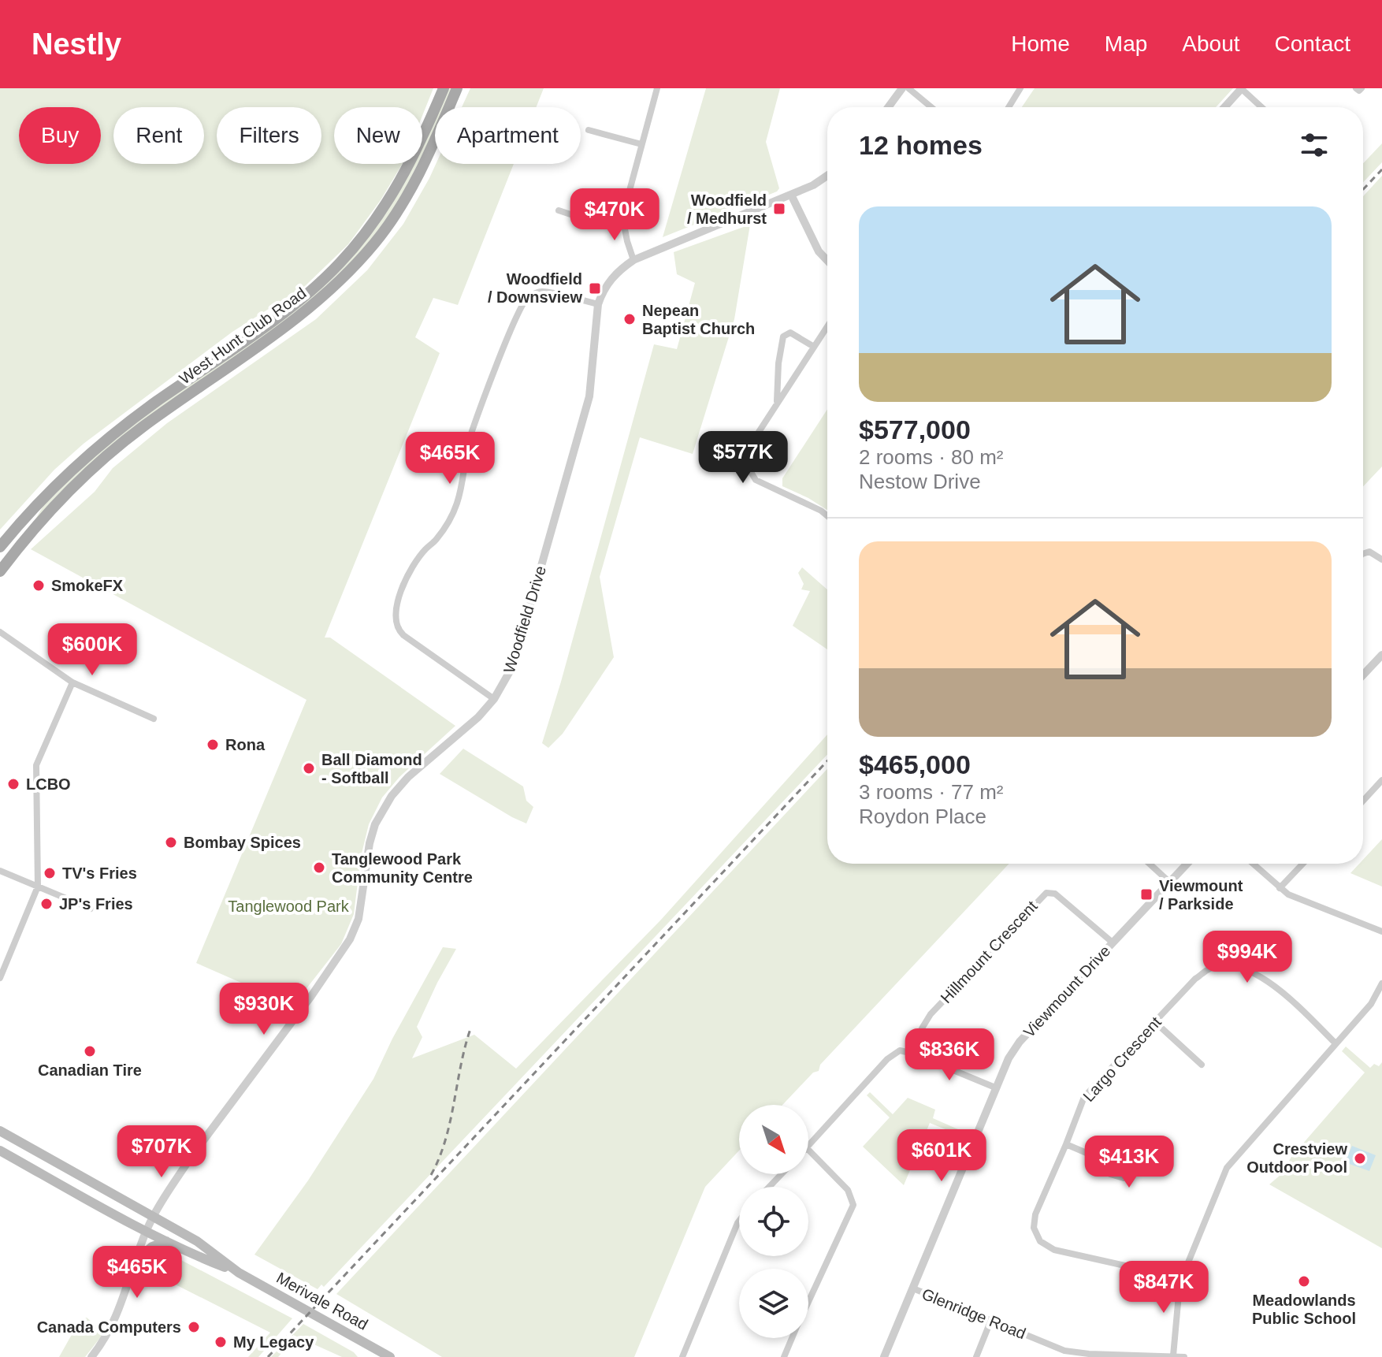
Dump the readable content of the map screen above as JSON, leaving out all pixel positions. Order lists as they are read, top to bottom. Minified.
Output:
{"streets":{"main road":["West Hunt Club Road","Merivale Road"],"street":["Woodfield Drive","Hillmount Crescent","Viewmount Drive","Largo Crescent","Glenridge Road"]},"crossings":[["Woodfield Drive","Merivale Road"],["Hillmount Crescent","Viewmount Drive"],["Viewmount Drive","Glenridge Road"]],"parks":["Tanglewood Park"],"places":{"transit":["Woodfield / Medhurst","Woodfield / Downsview","Viewmount / Parkside"],"other":["Nepean Baptist Church","SmokeFX","Rona","Ball Diamond - Softball","LCBO","Bombay Spices","Tanglewood Park Community Centre","TV's Fries","JP's Fries","Canadian Tire","Crestview Outdoor Pool","Meadowlands Public School","Canada Computers","My Legacy"]},"north":"bottom right","page":{"header":"Nestly","nav":["Home","Map","About","Contact"],"chip":["Buy","Rent","Filters","New","Apartment"],"heading":"12 homes","list":[{"name":"$577,000","note":"2 rooms · 80 m² · Nestow Drive"},{"name":"$465,000","note":"3 rooms · 77 m² · Roydon Place"}],"price":["$470K","$577K","$465K","$600K","$994K","$930K","$836K","$707K","$601K","$413K","$465K","$847K"]}}
